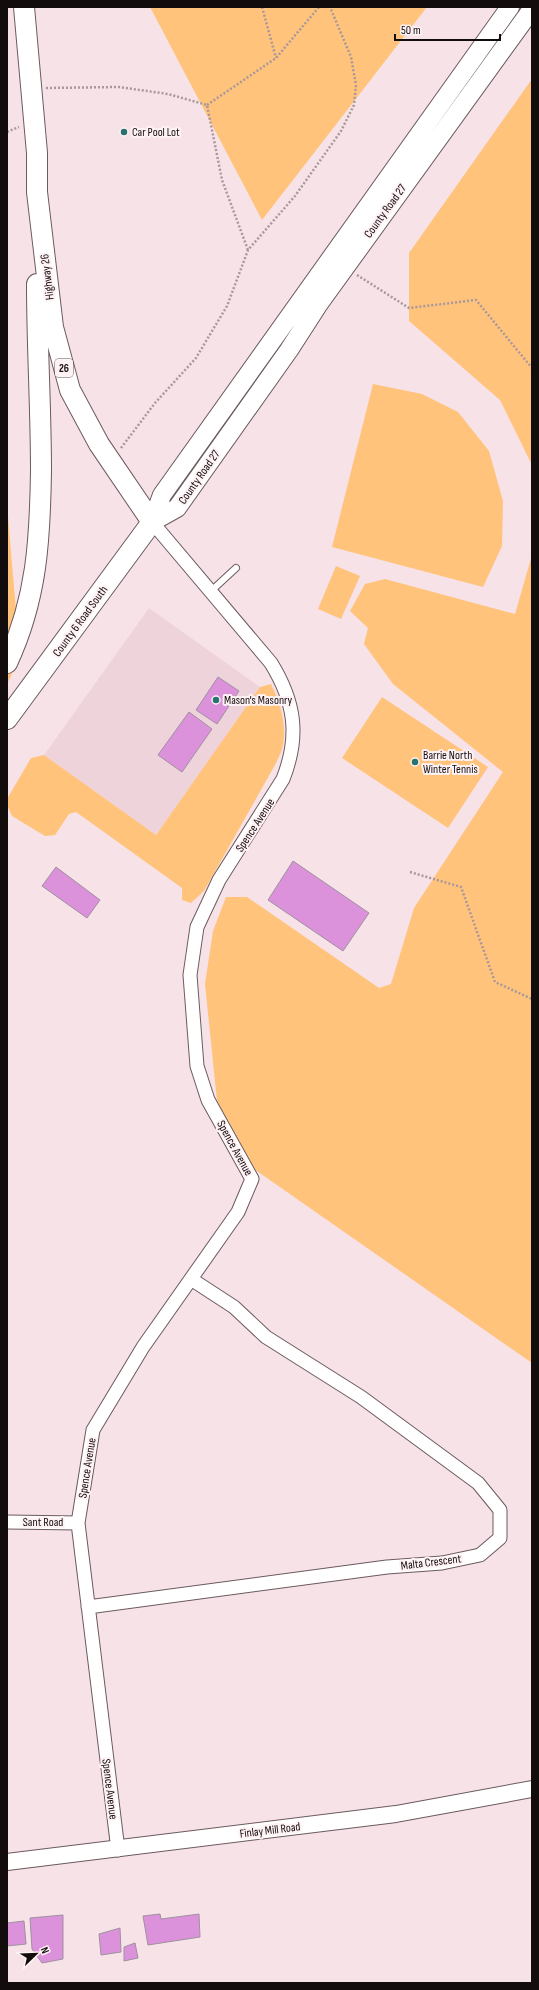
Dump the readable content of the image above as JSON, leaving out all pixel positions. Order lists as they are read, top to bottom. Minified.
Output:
{"streets":{"main road":["County Road 27","Highway 26","26","County 6 Road South"],"street":["Spence Avenue","Sant Road","Malta Crescent","Finlay Mill Road"]},"crossings":[["County Road 27","Highway 26"],["County Road 27","County 6 Road South"],["County Road 27","Spence Avenue"],["Highway 26","County 6 Road South"],["Highway 26","Spence Avenue"],["County 6 Road South","Spence Avenue"],["Spence Avenue","Sant Road"],["Spence Avenue","Malta Crescent"],["Spence Avenue","Finlay Mill Road"]],"places":["Car Pool Lot","Mason's Masonry","Barrie North Winter Tennis"],"scale_bar":"50 m","north":"top right"}
